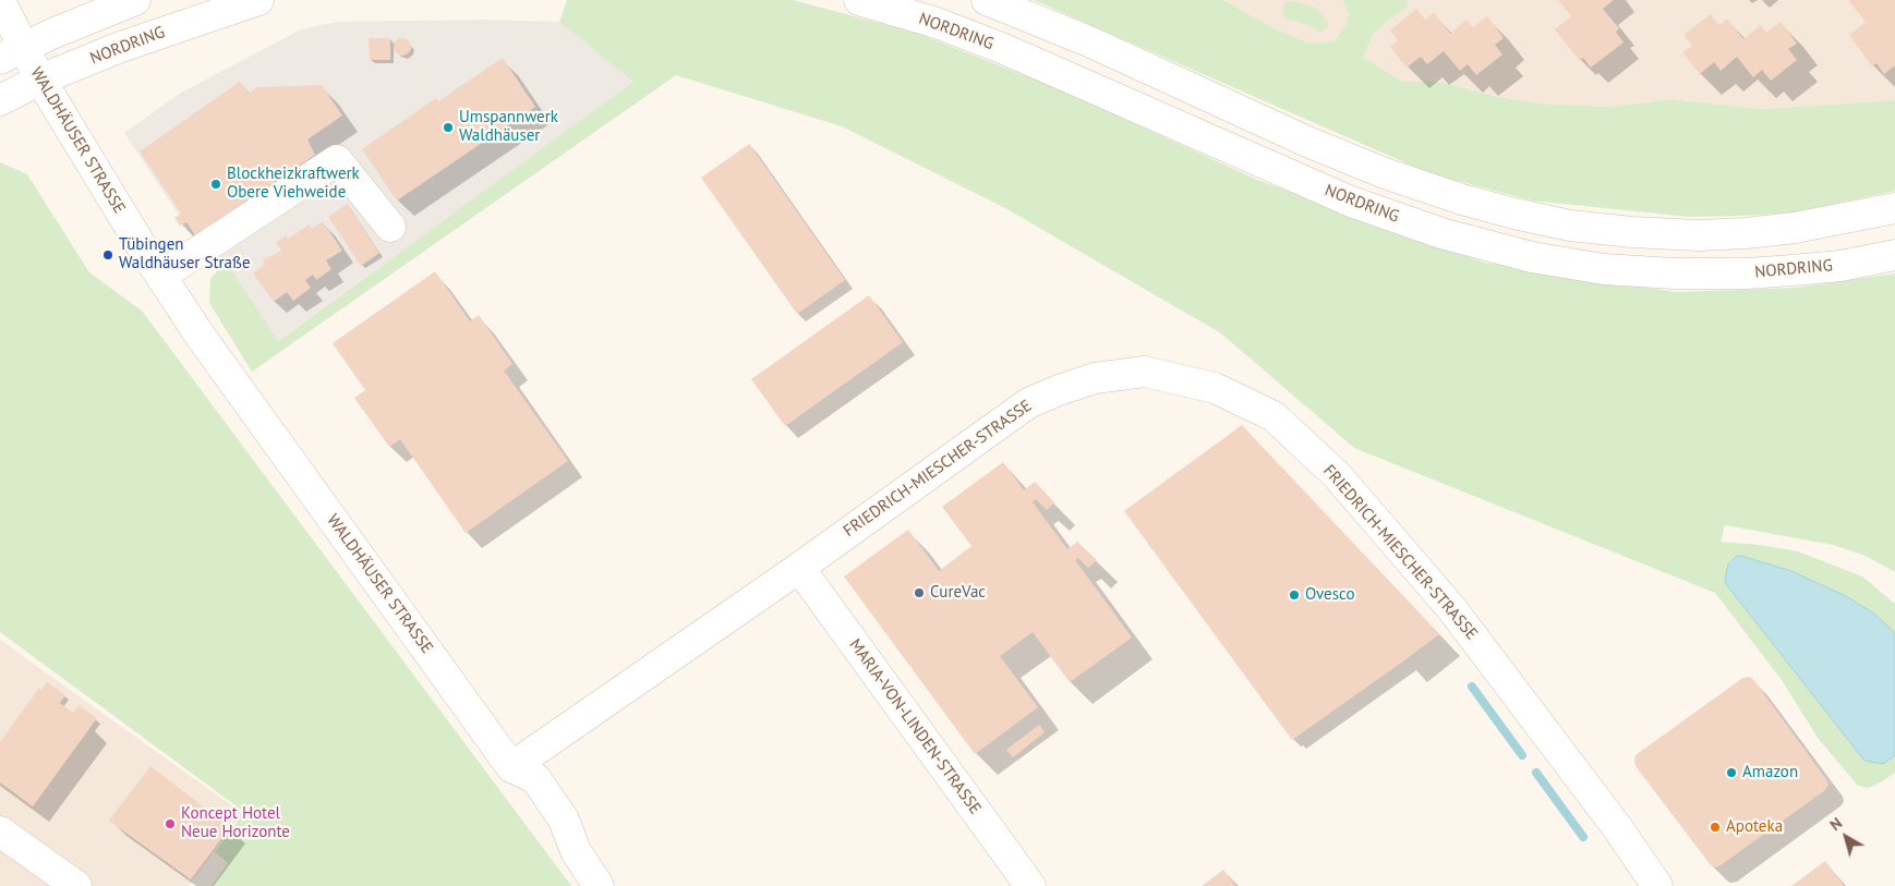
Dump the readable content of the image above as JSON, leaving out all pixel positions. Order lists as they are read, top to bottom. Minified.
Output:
{"streets":{"street":["NORDRING","WALDHÄUSER STRASSE","FRIEDRICH-MIESCHER-STRASSE","MARIA-VON-LINDEN-STRASSE"]},"crossings":[["NORDRING","WALDHÄUSER STRASSE"],["WALDHÄUSER STRASSE","FRIEDRICH-MIESCHER-STRASSE"],["FRIEDRICH-MIESCHER-STRASSE","MARIA-VON-LINDEN-STRASSE"]],"places":["Umspannwerk Waldhäuser","Blockheizkraftwerk Obere Viehweide","Tübingen Waldhäuser Straße","CureVac","Ovesco","Amazon","Koncept Hotel Neue Horizonte","Apoteka"],"north":"top left"}
